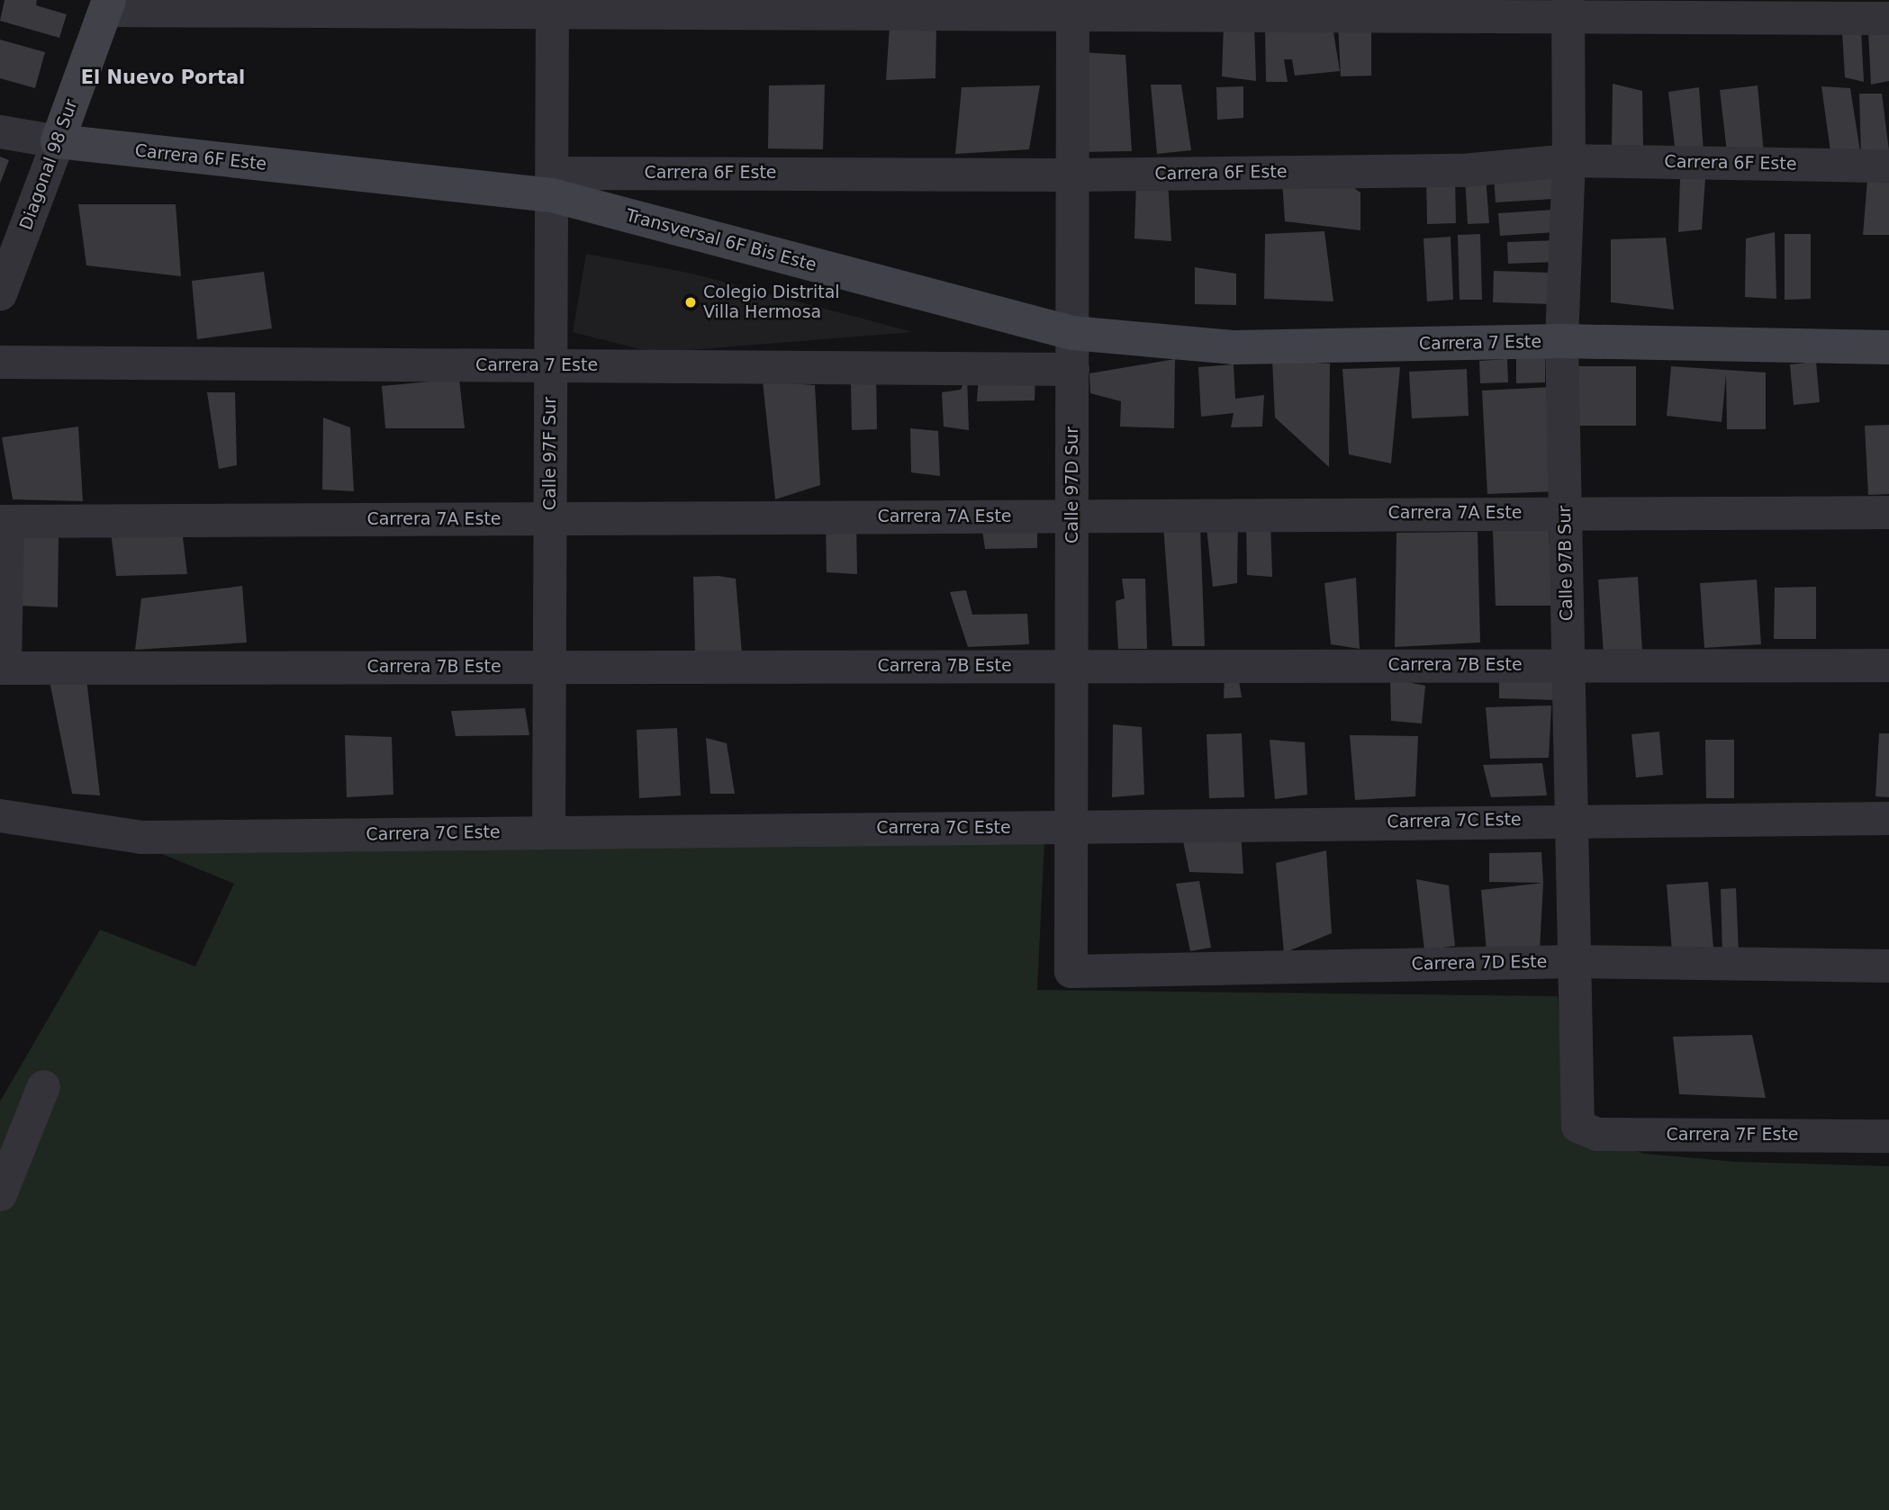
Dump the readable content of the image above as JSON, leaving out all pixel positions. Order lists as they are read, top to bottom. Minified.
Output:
{"streets":{"street":["Carrera 6F Este","Diagonal 98 Sur","Transversal 6F Bis Este","Carrera 7 Este","Calle 97F Sur","Calle 97D Sur","Carrera 7A Este","Calle 97B Sur","Carrera 7B Este","Carrera 7C Este","Carrera 7D Este","Carrera 7F Este"]},"crossings":[["Carrera 6F Este","Diagonal 98 Sur"],["Carrera 6F Este","Transversal 6F Bis Este"],["Carrera 6F Este","Calle 97F Sur"],["Carrera 6F Este","Calle 97D Sur"],["Carrera 6F Este","Calle 97B Sur"],["Transversal 6F Bis Este","Carrera 7 Este"],["Transversal 6F Bis Este","Calle 97F Sur"],["Transversal 6F Bis Este","Calle 97D Sur"],["Carrera 7 Este","Calle 97F Sur"],["Carrera 7 Este","Calle 97D Sur"],["Carrera 7 Este","Calle 97B Sur"],["Calle 97F Sur","Carrera 7A Este"],["Calle 97F Sur","Carrera 7B Este"],["Calle 97F Sur","Carrera 7C Este"],["Calle 97D Sur","Carrera 7A Este"],["Calle 97D Sur","Carrera 7B Este"],["Calle 97D Sur","Carrera 7C Este"],["Calle 97D Sur","Carrera 7D Este"],["Carrera 7A Este","Calle 97B Sur"],["Calle 97B Sur","Carrera 7B Este"],["Calle 97B Sur","Carrera 7C Este"],["Calle 97B Sur","Carrera 7D Este"],["Calle 97B Sur","Carrera 7F Este"]],"districts":["El Nuevo Portal"],"places":["Colegio Distrital Villa Hermosa"]}
